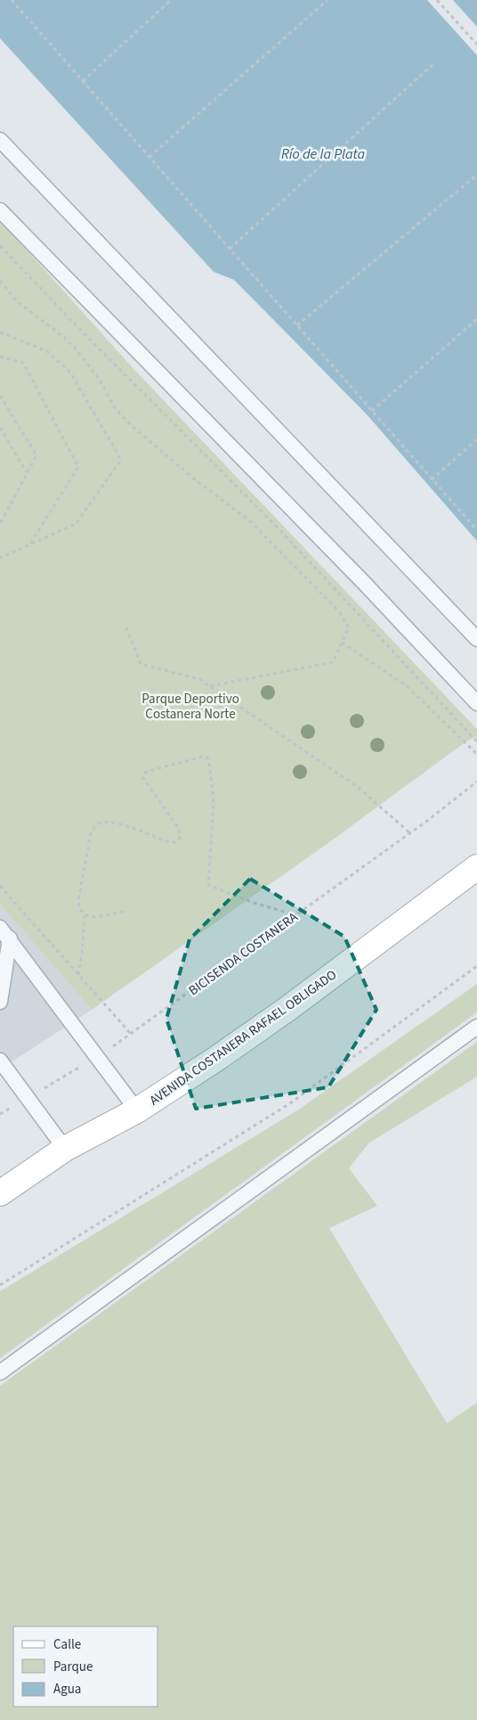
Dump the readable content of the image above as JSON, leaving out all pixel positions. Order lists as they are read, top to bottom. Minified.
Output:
{"streets":{"main road":["AVENIDA COSTANERA RAFAEL OBLIGADO"],"path":["BICISENDA COSTANERA"]},"water":["Río de la Plata"],"parks":["Parque Deportivo Costanera Norte"],"legend":["Calle","Parque","Agua"]}
